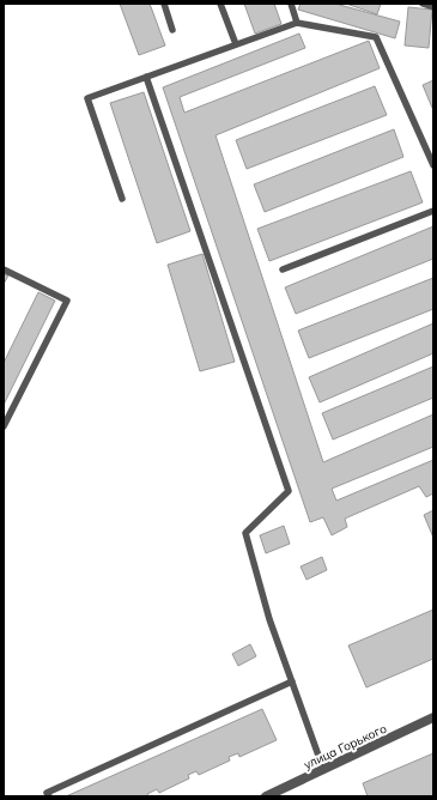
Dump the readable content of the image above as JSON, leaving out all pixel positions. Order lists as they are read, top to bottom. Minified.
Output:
{"streets":{"street":["улица Горького"]}}
